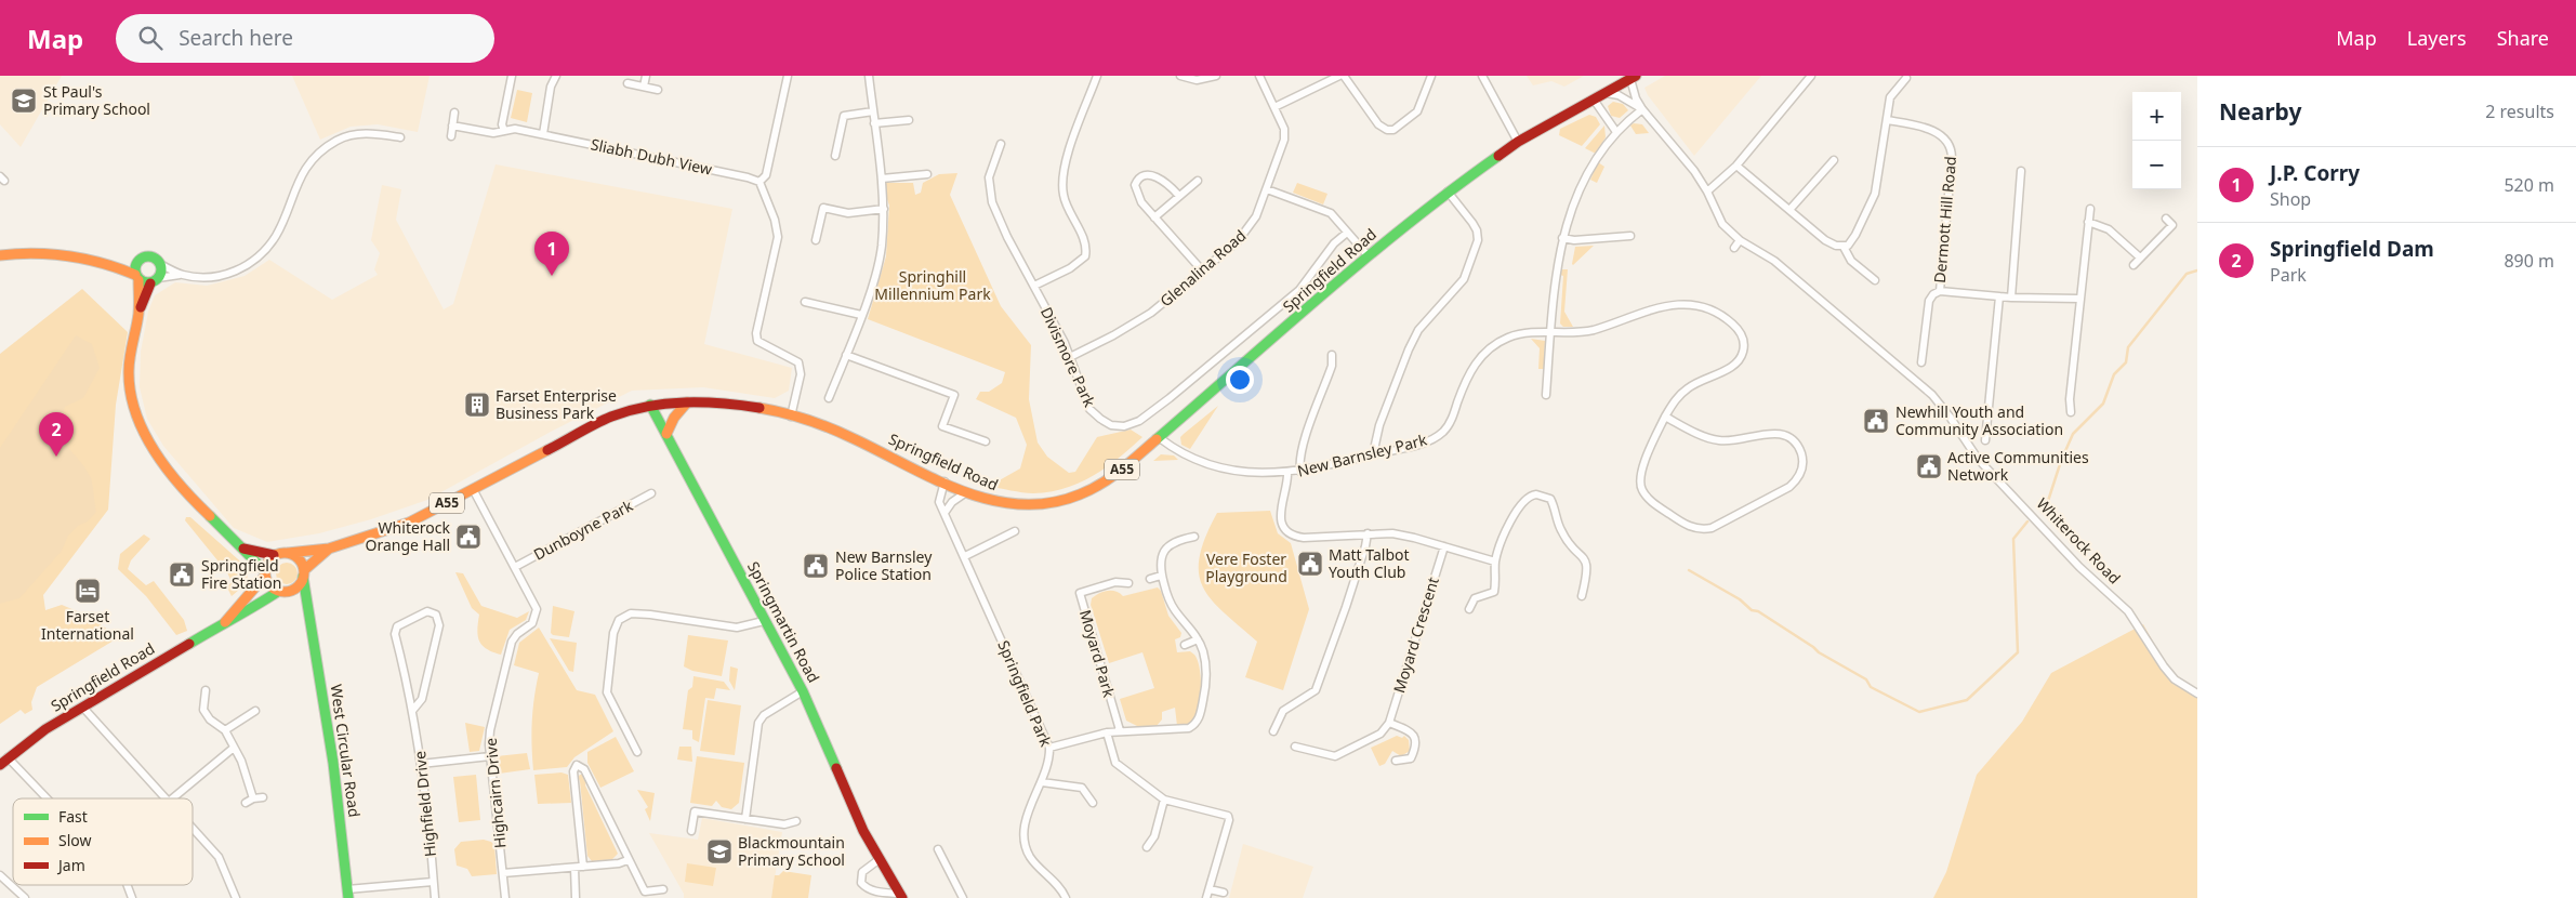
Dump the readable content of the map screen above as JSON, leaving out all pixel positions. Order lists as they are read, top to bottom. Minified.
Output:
{"streets":{"main road":["Springfield Road","A55","Springmartin Road","West Circular Road"],"street":["Sliabh Dubh View","Dermott Hill Road","Glenalina Road","Divismore Park","New Barnsley Park","Dunboyne Park","Whiterock Road","Moyard Crescent","Moyard Park","Springfield Park","Highcairn Drive","Highfield Drive"]},"crossings":[["Glenalina Road","Divismore Park"],["Springfield Road","New Barnsley Park"],["Springfield Road","A55"],["Springfield Road","Whiterock Road"],["Springfield Road","Springmartin Road"],["Springfield Road","Springfield Park"],["Springfield Road","West Circular Road"],["Springfield Road","Highcairn Drive"],["A55","West Circular Road"],["Dunboyne Park","Highcairn Drive"]],"parks":["Springhill Millennium Park","Vere Foster Playground"],"places":{"school or university":["St Paul's Primary School","Blackmountain Primary School"],"building":["Farset Enterprise Business Park"],"public building":["Newhill Youth and Community Association","Active Communities Network","Whiterock Orange Hall","Matt Talbot Youth Club","New Barnsley Police Station","Springfield Fire Station"],"hotel":["Farset International"]},"legend":["Fast","Slow","Jam"],"page":{"header":"Map","search":"Search here","nav":["Map","Layers","Share"],"heading":["Nearby","2 results"],"map_buttons":["+","−"],"list":[{"mark":"1","name":"J.P. Corry","note":"Shop","value":"520 m"},{"mark":"2","name":"Springfield Dam","note":"Park","value":"890 m"}],"pins":["1","2"]}}
